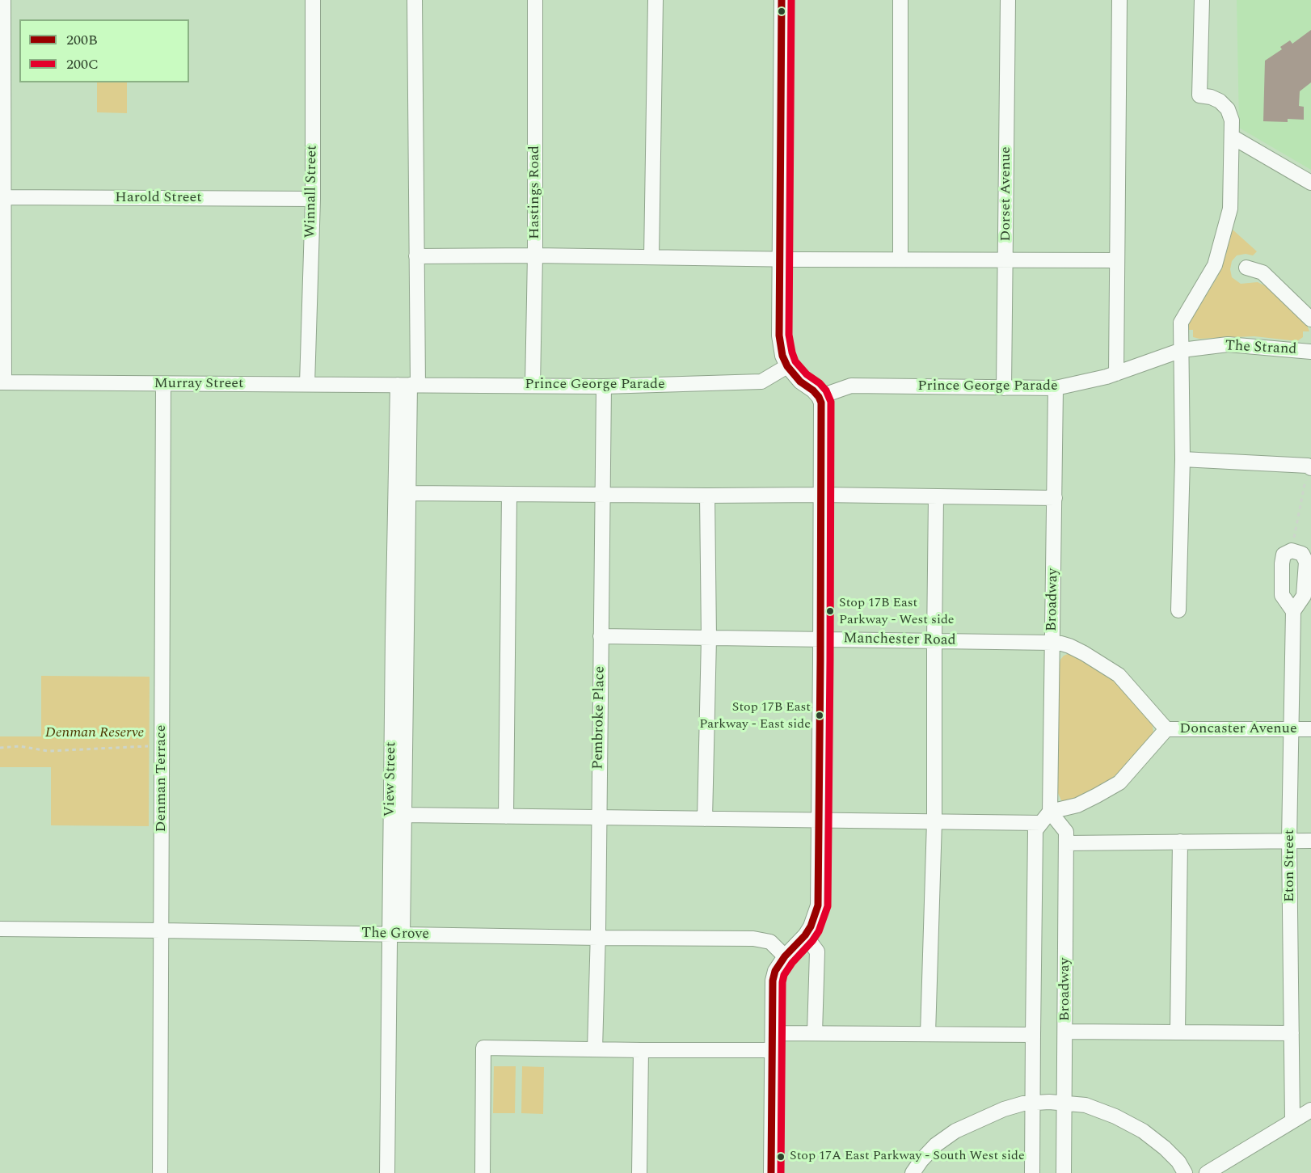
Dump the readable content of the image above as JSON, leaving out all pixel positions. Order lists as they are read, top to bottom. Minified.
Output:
{"streets":{"street":["Winnall Street","Hastings Road","Dorset Avenue","Harold Street","The Strand","Murray Street","Prince George Parade","Broadway","Manchester Road","Pembroke Place","Doncaster Avenue","Denman Terrace","View Street","Eton Street","The Grove"]},"crossings":[["Winnall Street","Harold Street"],["Winnall Street","Murray Street"],["Hastings Road","Prince George Parade"],["Dorset Avenue","Prince George Parade"],["The Strand","Prince George Parade"],["Murray Street","Prince George Parade"],["Murray Street","Denman Terrace"],["Murray Street","View Street"],["Prince George Parade","Broadway"],["Prince George Parade","Pembroke Place"],["Prince George Parade","View Street"],["Broadway","Manchester Road"],["Broadway","Doncaster Avenue"],["Manchester Road","Pembroke Place"],["Manchester Road","Doncaster Avenue"],["Pembroke Place","Doncaster Avenue"],["Pembroke Place","The Grove"],["Doncaster Avenue","View Street"],["Doncaster Avenue","Eton Street"],["Denman Terrace","The Grove"],["View Street","The Grove"]],"parks":["Denman Reserve"],"places":["Stop 17B East Parkway - West side","Stop 17B East Parkway - East side","Stop 17A East Parkway - South West side"],"lines":["transit line 200B","transit line 200C"],"legend":["200B","200C"]}
